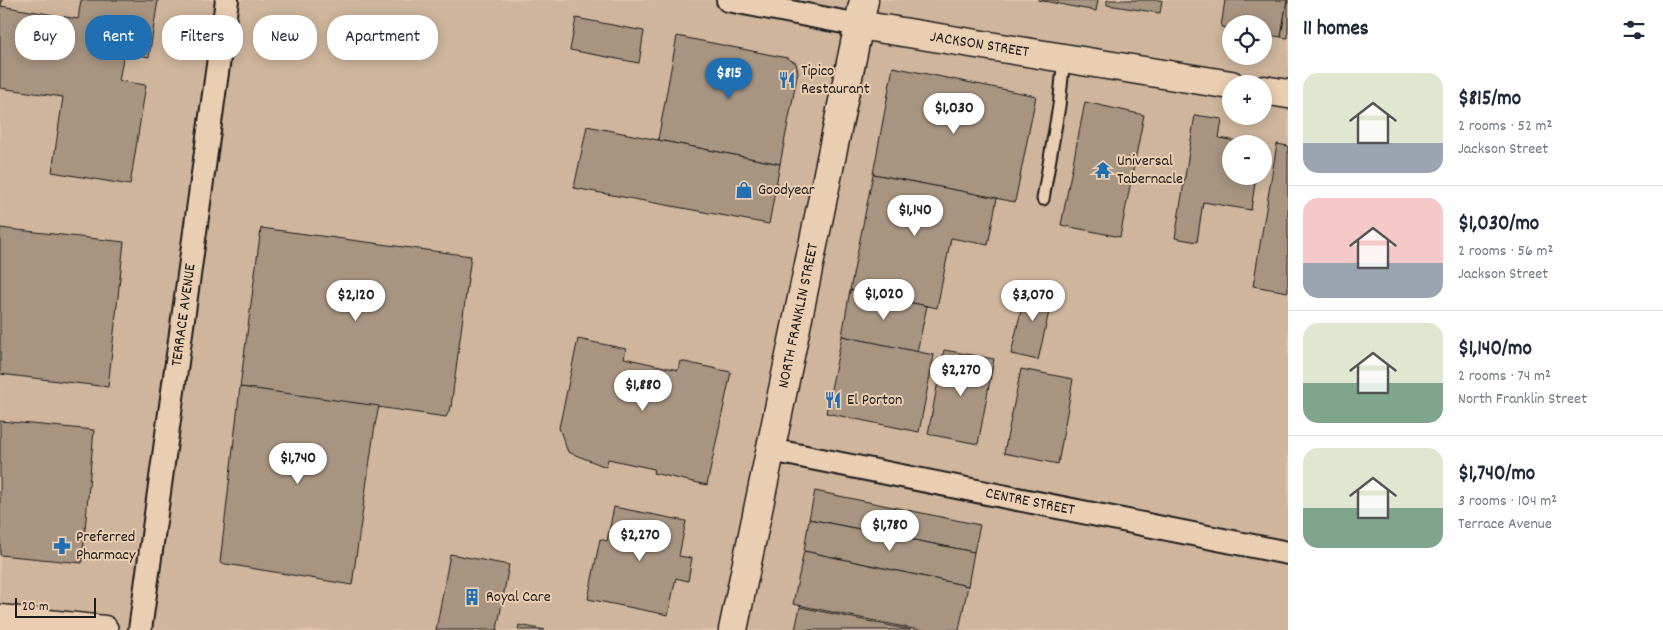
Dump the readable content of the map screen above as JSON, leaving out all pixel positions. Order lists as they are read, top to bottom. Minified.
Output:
{"streets":{"main road":["JACKSON STREET","NORTH FRANKLIN STREET"],"street":["TERRACE AVENUE","CENTRE STREET"]},"crossings":[["JACKSON STREET","NORTH FRANKLIN STREET"],["NORTH FRANKLIN STREET","CENTRE STREET"]],"places":{"restaurant":["Tipico Restaurant","El Porton"],"temple":["Universal Tabernacle"],"shop":["Goodyear"],"pharmacy":["Preferred Pharmacy"],"building":["Royal Care"]},"scale_bar":"20 m","page":{"heading":"11 homes","map_buttons":["+","−"],"chip":["Buy","Rent","Filters","New","Apartment"],"price":["$815","$1,030","$1,140","$1,020","$2,120","$3,070","$2,270","$1,880","$1,740","$1,780","$2,270"],"list":[{"name":"$815/mo","note":"2 rooms · 52 m² · Jackson Street"},{"name":"$1,030/mo","note":"2 rooms · 56 m² · Jackson Street"},{"name":"$1,140/mo","note":"2 rooms · 74 m² · North Franklin Street"},{"name":"$1,740/mo","note":"3 rooms · 104 m² · Terrace Avenue"}],"scale":"20 m"}}
